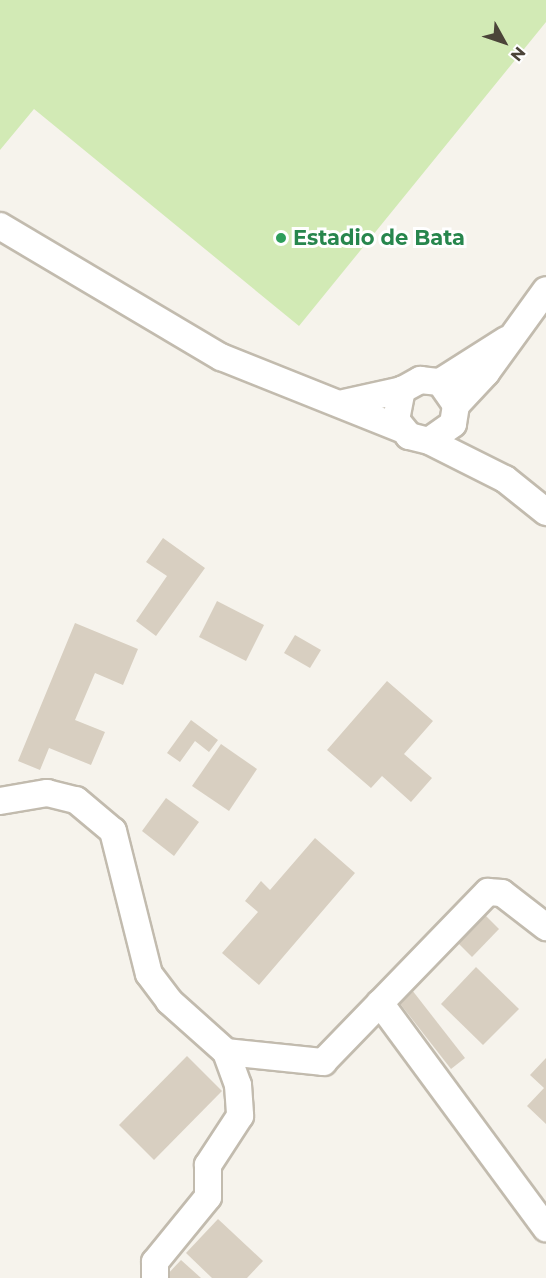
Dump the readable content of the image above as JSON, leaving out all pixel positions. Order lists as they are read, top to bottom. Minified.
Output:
{"places":["Estadio de Bata"],"north":"bottom right"}
